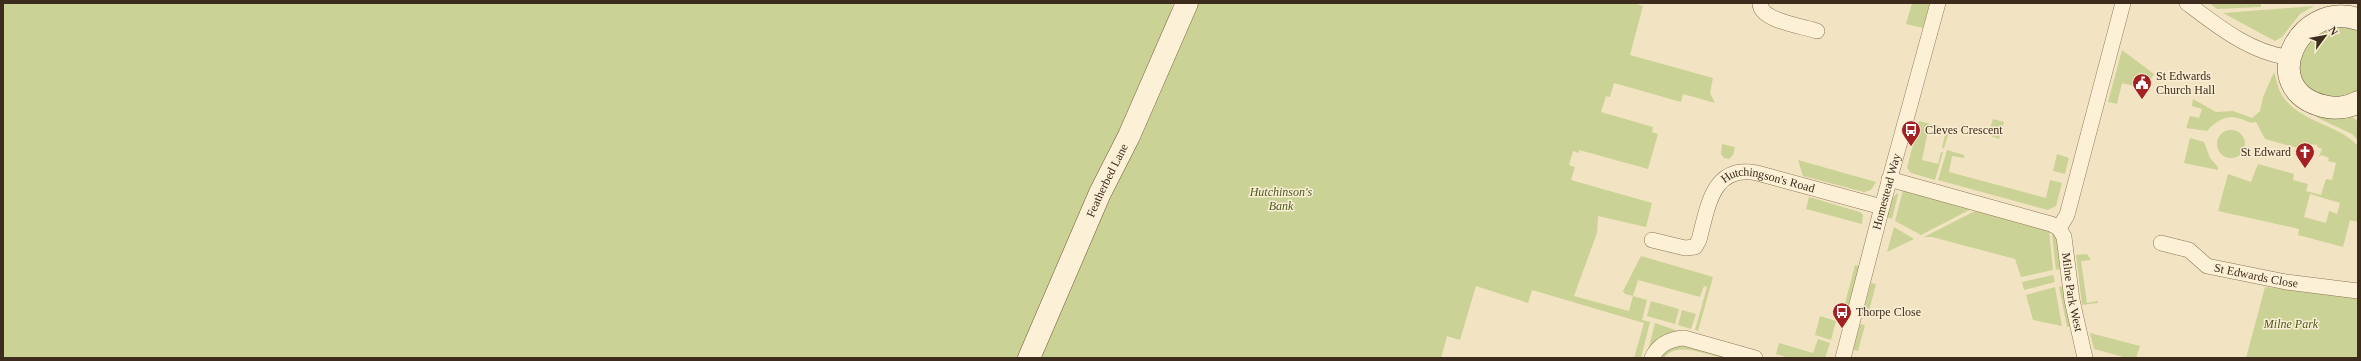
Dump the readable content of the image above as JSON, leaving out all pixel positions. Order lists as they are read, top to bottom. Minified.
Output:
{"streets":{"street":["Featherbed Lane","Hutchingson's Road","Homestead Way","St Edwards Close","Milne Park West"]},"crossings":[["Hutchingson's Road","Homestead Way"]],"parks":["Hutchinson's Bank","Milne Park"],"places":{"public building":["St Edwards Church Hall"],"bus stop":["Cleves Crescent","Thorpe Close"],"church":["St Edward"]},"north":"top right"}
